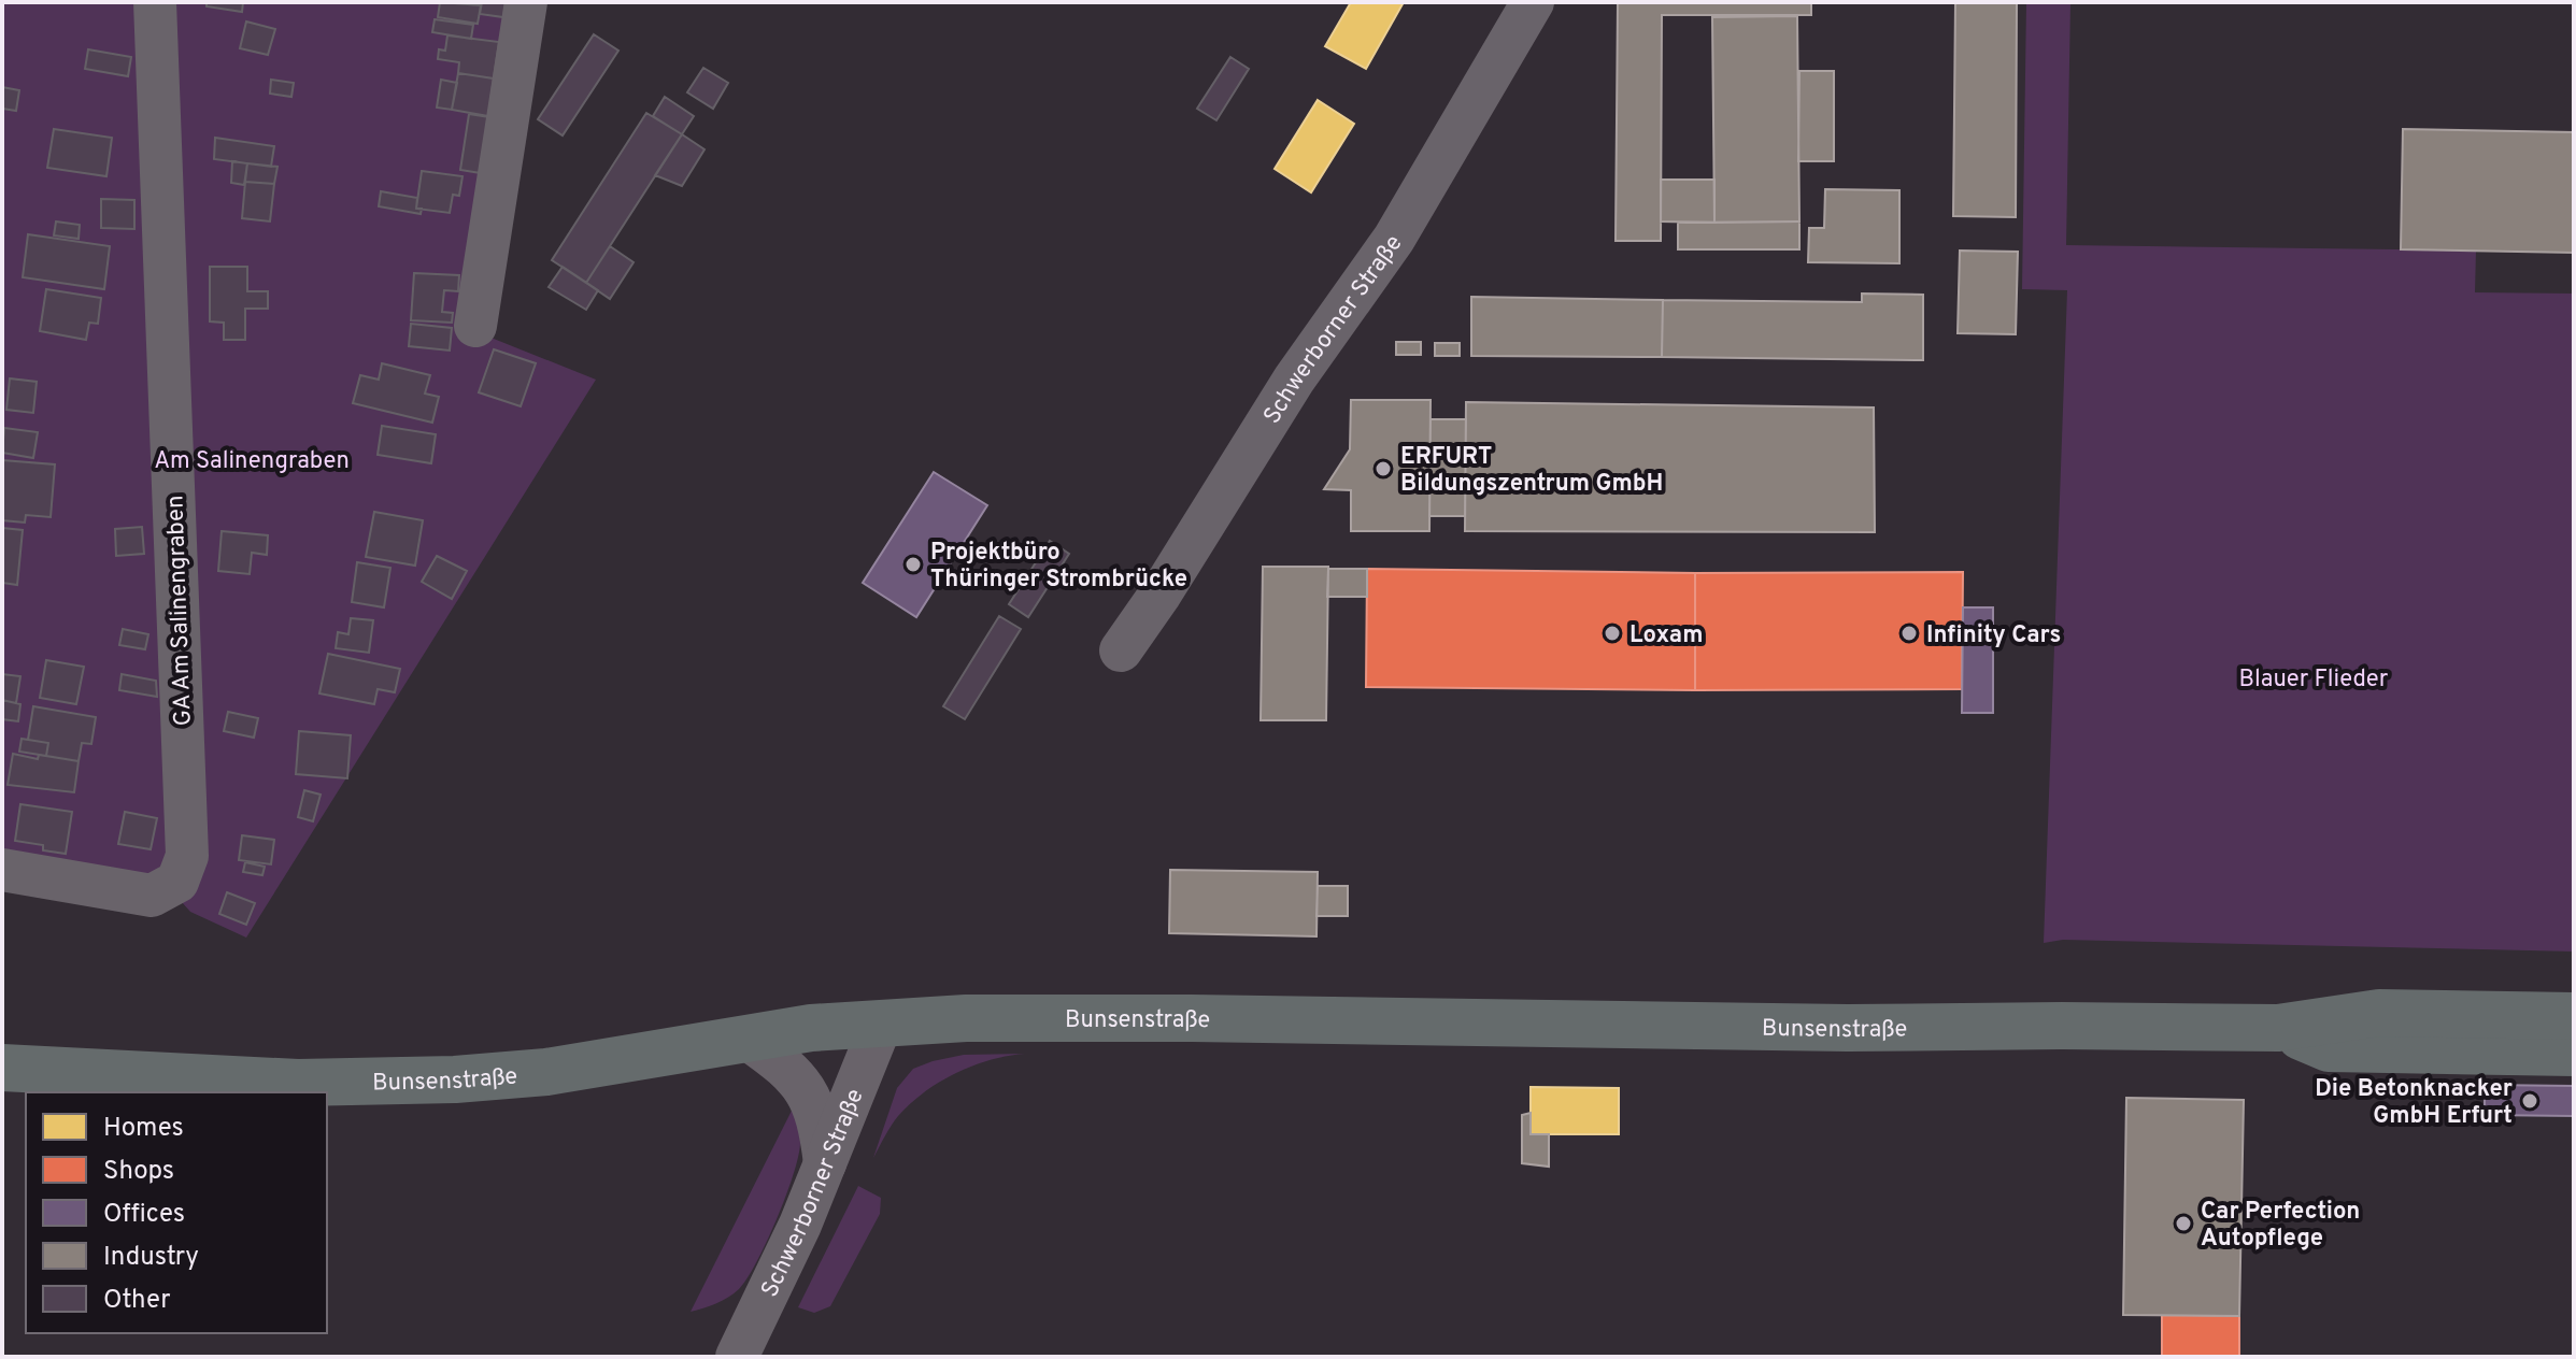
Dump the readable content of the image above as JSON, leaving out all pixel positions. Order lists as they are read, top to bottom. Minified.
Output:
{"streets":{"main road":["Bunsenstraße"],"street":["Schwerborner Straße","GA Am Salinengraben"]},"crossings":[["Schwerborner Straße","Bunsenstraße"]],"parks":["Am Salinengraben","Blauer Flieder"],"places":["ERFURT Bildungszentrum GmbH","Projektbüro Thüringer Strombrücke","Loxam","Infinity Cars","Die Betonknacker GmbH Erfurt","Car Perfection Autopflege"],"legend":["Homes","Shops","Offices","Industry","Other"]}
